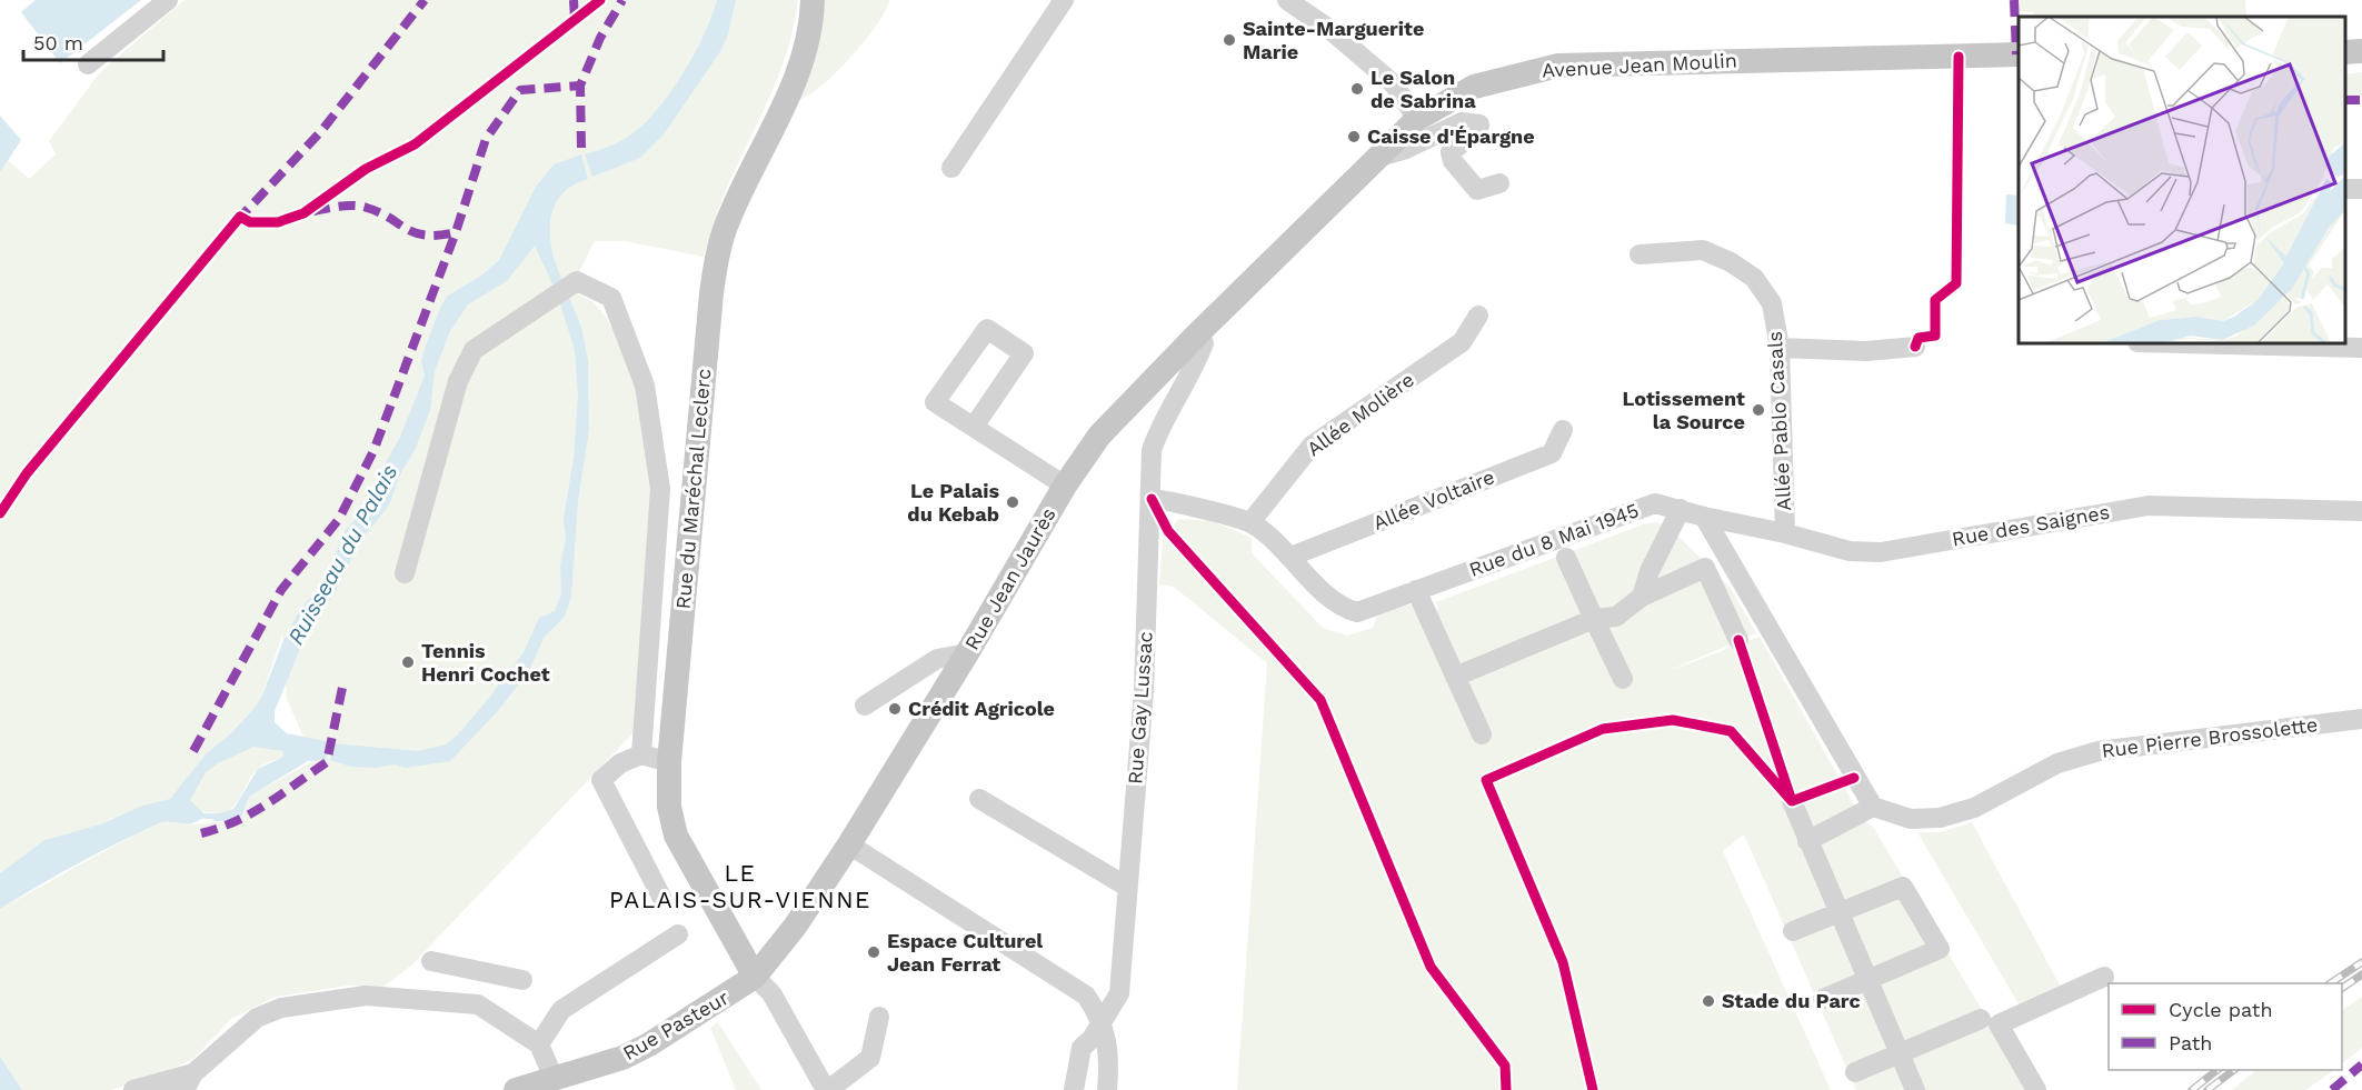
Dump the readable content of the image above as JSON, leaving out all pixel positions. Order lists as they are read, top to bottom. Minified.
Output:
{"streets":{"main road":["Avenue Jean Moulin","Rue du Maréchal Leclerc","Rue Jean Jaurès","Rue Pasteur"],"street":["Allée Molière","Allée Pablo Casals","Allée Voltaire","Rue des Saignes","Rue du 8 Mai 1945","Rue Gay Lussac","Rue Pierre Brossolette"]},"crossings":[["Avenue Jean Moulin","Rue Jean Jaurès"],["Avenue Jean Moulin","Rue Gay Lussac"],["Allée Molière","Rue du 8 Mai 1945"],["Allée Pablo Casals","Rue des Saignes"],["Rue du Maréchal Leclerc","Rue Jean Jaurès"],["Rue du Maréchal Leclerc","Rue Pasteur"],["Allée Voltaire","Rue du 8 Mai 1945"],["Rue des Saignes","Rue du 8 Mai 1945"],["Rue du 8 Mai 1945","Rue Gay Lussac"],["Rue Jean Jaurès","Rue Gay Lussac"],["Rue Jean Jaurès","Rue Pasteur"]],"districts":["LE PALAIS-SUR-VIENNE"],"water":["Ruisseau du Palais"],"places":["Sainte-Marguerite Marie","Le Salon de Sabrina","Caisse d'Épargne","Lotissement la Source","Le Palais du Kebab","Tennis Henri Cochet","Crédit Agricole","Espace Culturel Jean Ferrat","Stade du Parc"],"legend":["Cycle path","Path"],"scale_bar":"50 m"}
